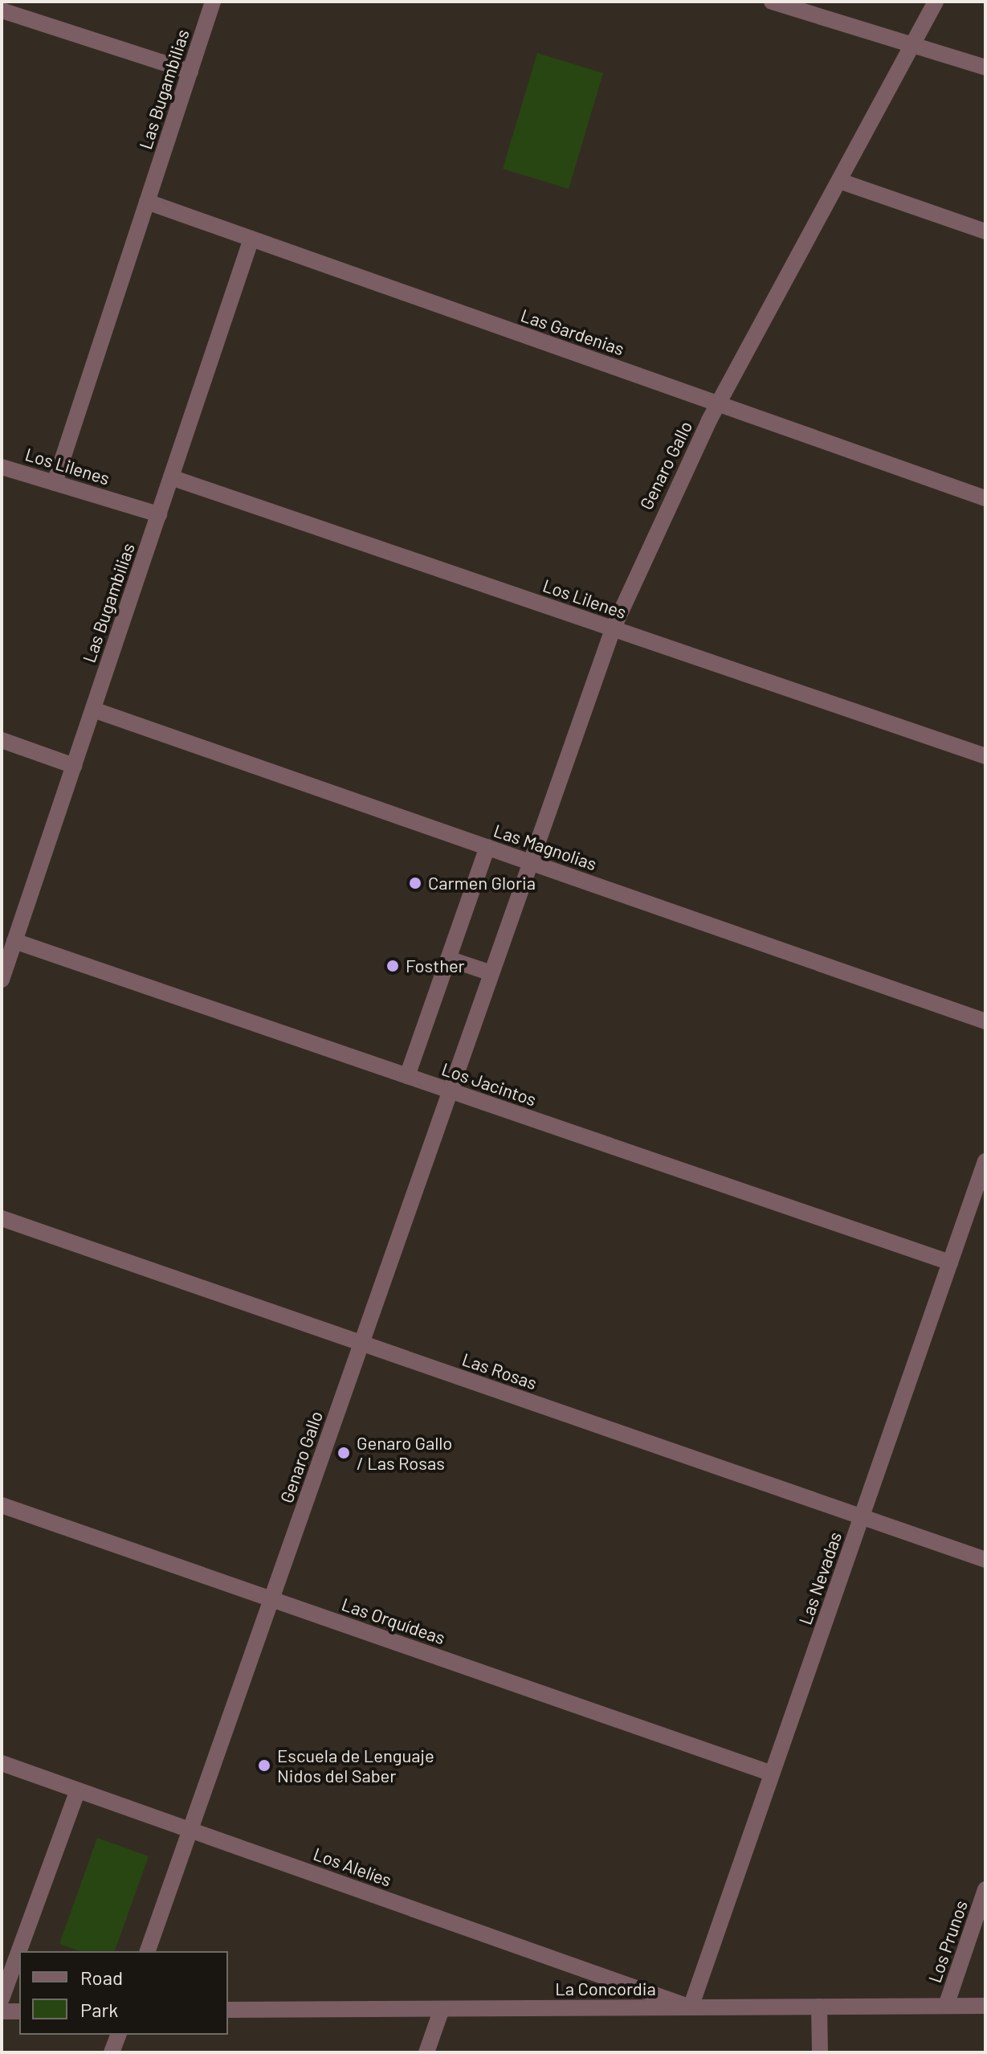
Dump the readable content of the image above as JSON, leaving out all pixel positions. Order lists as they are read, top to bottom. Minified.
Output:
{"streets":{"street":["Las Bugambilias","Las Gardenias","Genaro Gallo","Los Lilenes","Las Magnolias","Los Jacintos","Las Rosas","Las Nevadas","Las Orquídeas","Los Alelíes","Los Prunos","La Concordia"]},"crossings":[["Las Bugambilias","Las Gardenias"],["Las Bugambilias","Los Lilenes"],["Las Bugambilias","Las Magnolias"],["Las Bugambilias","Los Jacintos"],["Las Gardenias","Genaro Gallo"],["Genaro Gallo","Los Lilenes"],["Genaro Gallo","Las Magnolias"],["Genaro Gallo","Los Jacintos"],["Genaro Gallo","Las Rosas"],["Genaro Gallo","Las Orquídeas"],["Genaro Gallo","Los Alelíes"],["Los Jacintos","Las Nevadas"],["Las Rosas","Las Nevadas"],["Las Nevadas","Las Orquídeas"],["Las Nevadas","Los Alelíes"],["Las Nevadas","La Concordia"],["Los Alelíes","La Concordia"],["Los Prunos","La Concordia"]],"places":["Carmen Gloria","Fosther","Genaro Gallo / Las Rosas","Escuela de Lenguaje Nidos del Saber"],"legend":["Road","Park"]}
